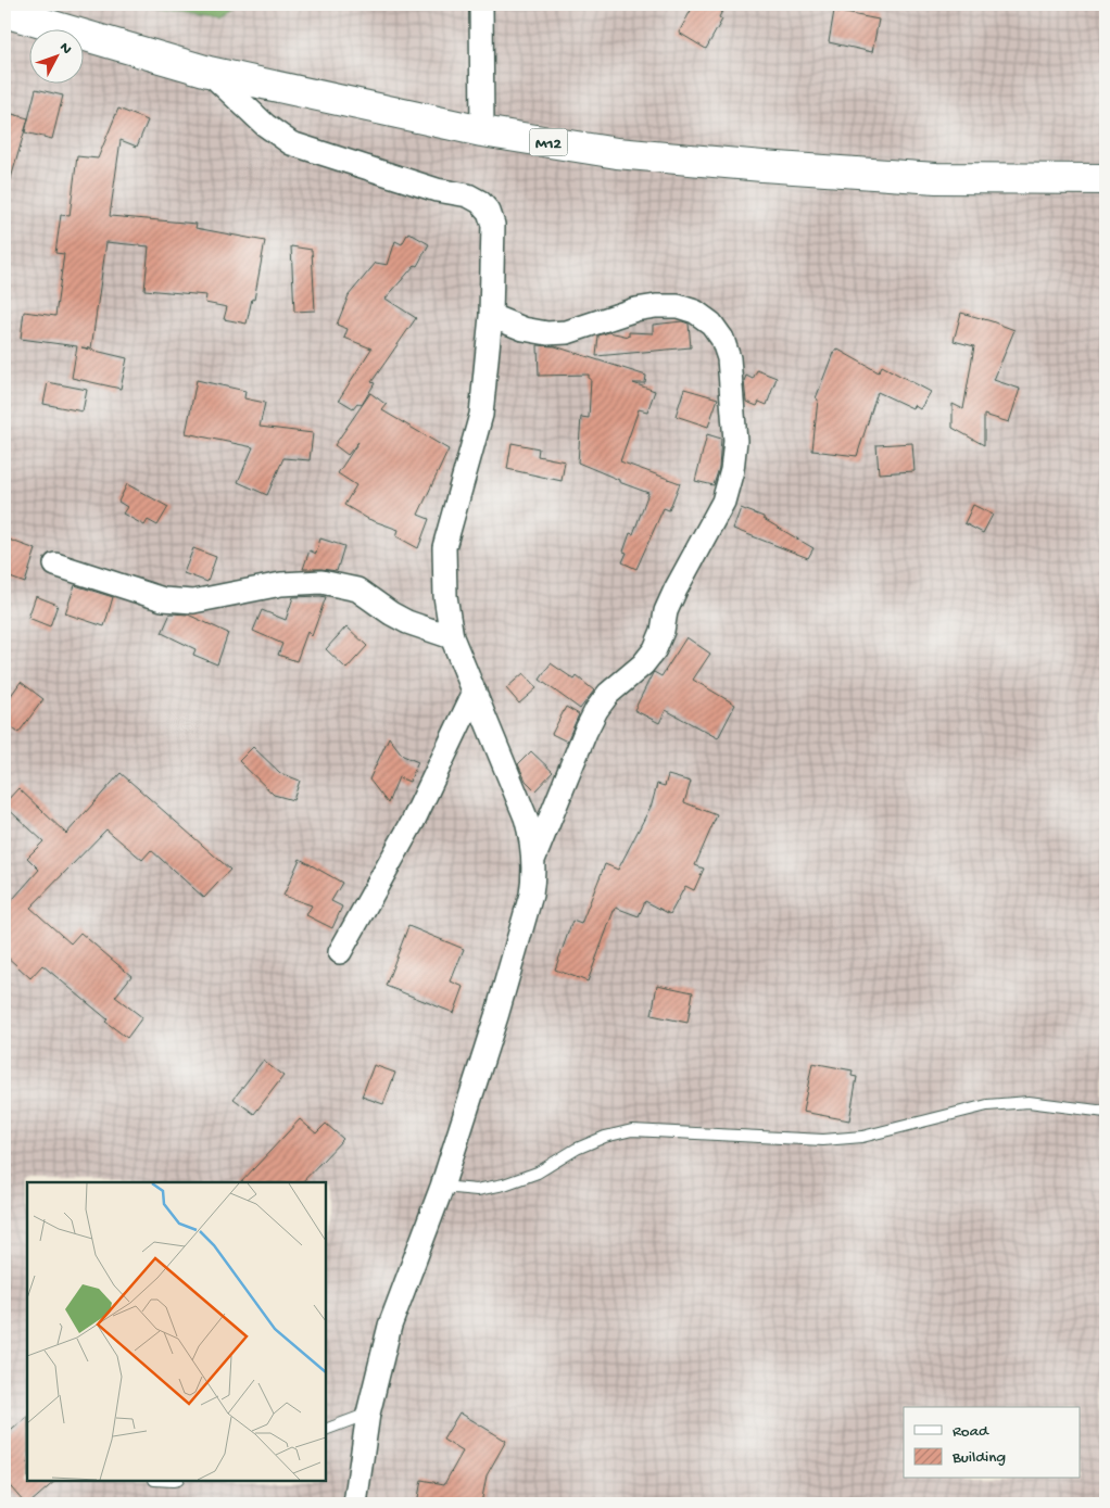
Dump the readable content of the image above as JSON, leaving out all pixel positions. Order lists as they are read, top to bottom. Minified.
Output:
{"streets":{"highway":["M12"]},"legend":["Road","Building"],"north":"top right"}
